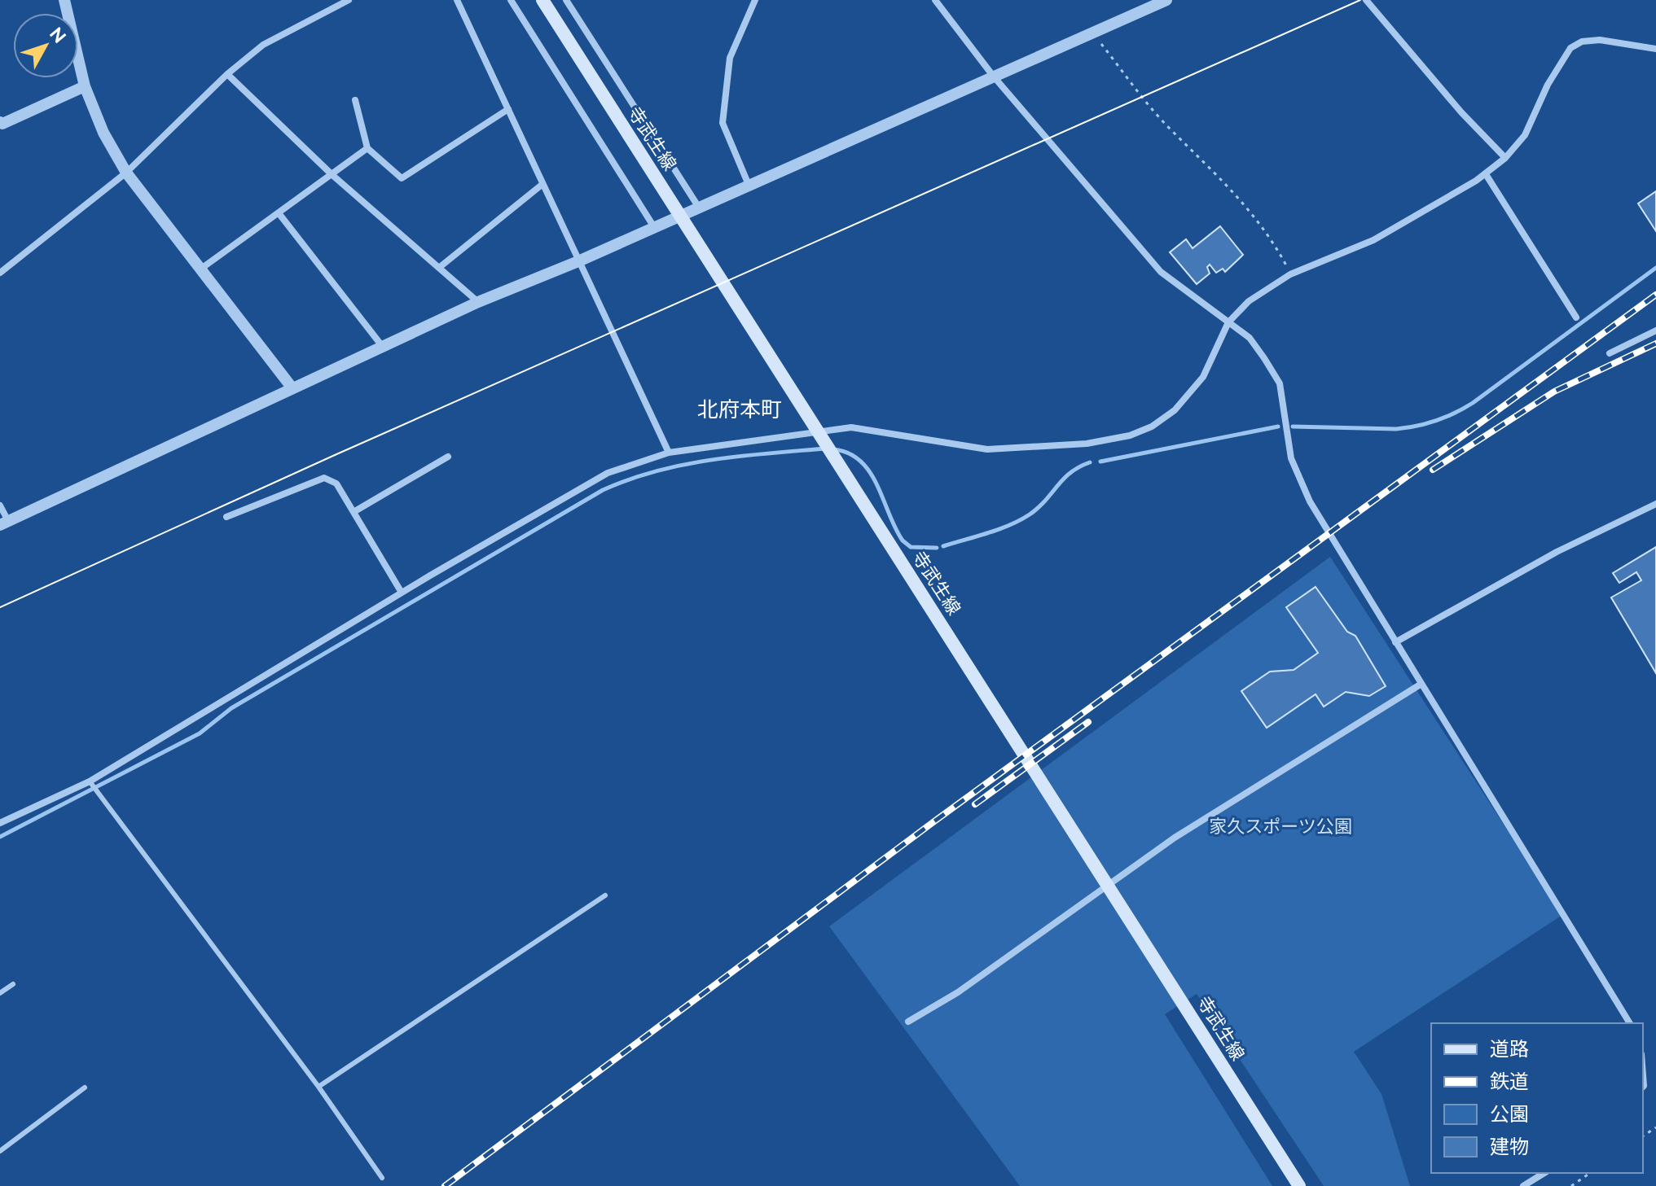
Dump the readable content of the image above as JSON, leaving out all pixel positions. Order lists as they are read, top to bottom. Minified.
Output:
{"streets":{"main road":["寺武生線"]},"districts":["北府本町"],"parks":["家久スポーツ公園"],"legend":["道路","鉄道","公園","建物"],"north":"top right"}
